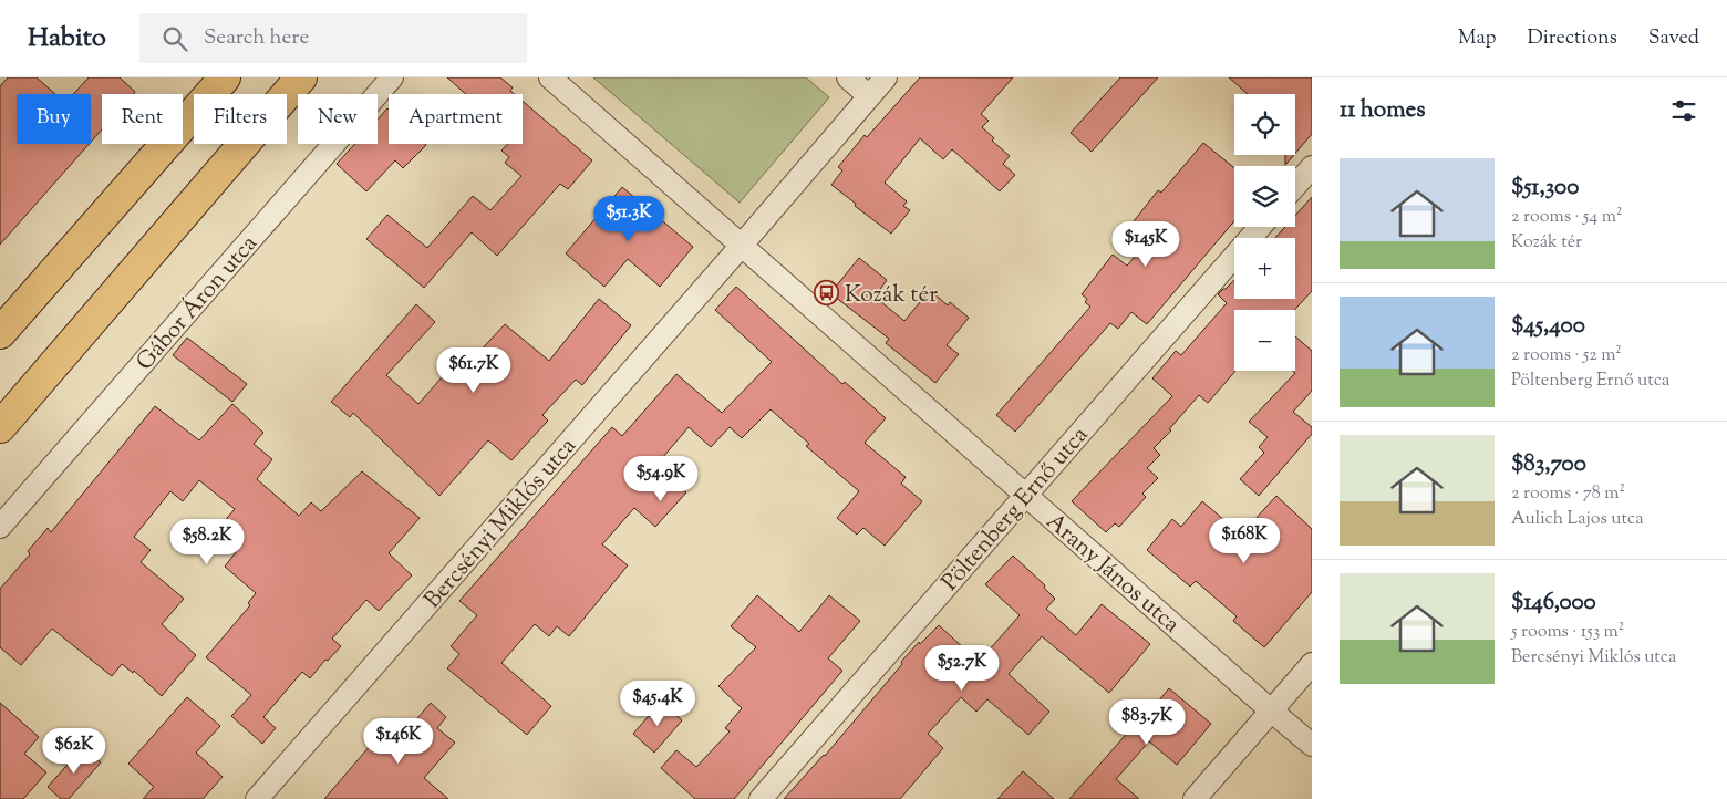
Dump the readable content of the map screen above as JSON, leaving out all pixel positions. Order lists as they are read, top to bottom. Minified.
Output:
{"streets":{"street":["Gábor Áron utca","Pöltenberg Ernő utca","Bercsényi Miklós utca","Arany János utca"]},"crossings":[["Pöltenberg Ernő utca","Arany János utca"],["Bercsényi Miklós utca","Arany János utca"]],"places":{"bus stop":["Kozák tér"]},"page":{"header":"Habito","search":"Search here","nav":["Map","Directions","Saved"],"heading":"11 homes","map_buttons":["+","−"],"chip":["Buy","Rent","Filters","New","Apartment"],"list":[{"name":"$51,300","note":"2 rooms · 54 m² · Kozák tér"},{"name":"$45,400","note":"2 rooms · 52 m² · Pöltenberg Ernő utca"},{"name":"$83,700","note":"2 rooms · 78 m² · Aulich Lajos utca"},{"name":"$146,000","note":"5 rooms · 153 m² · Bercsényi Miklós utca"}],"price":["$51.3K","$145K","$61.7K","$54.9K","$168K","$58.2K","$52.7K","$45.4K","$83.7K","$146K","$62K"]}}
